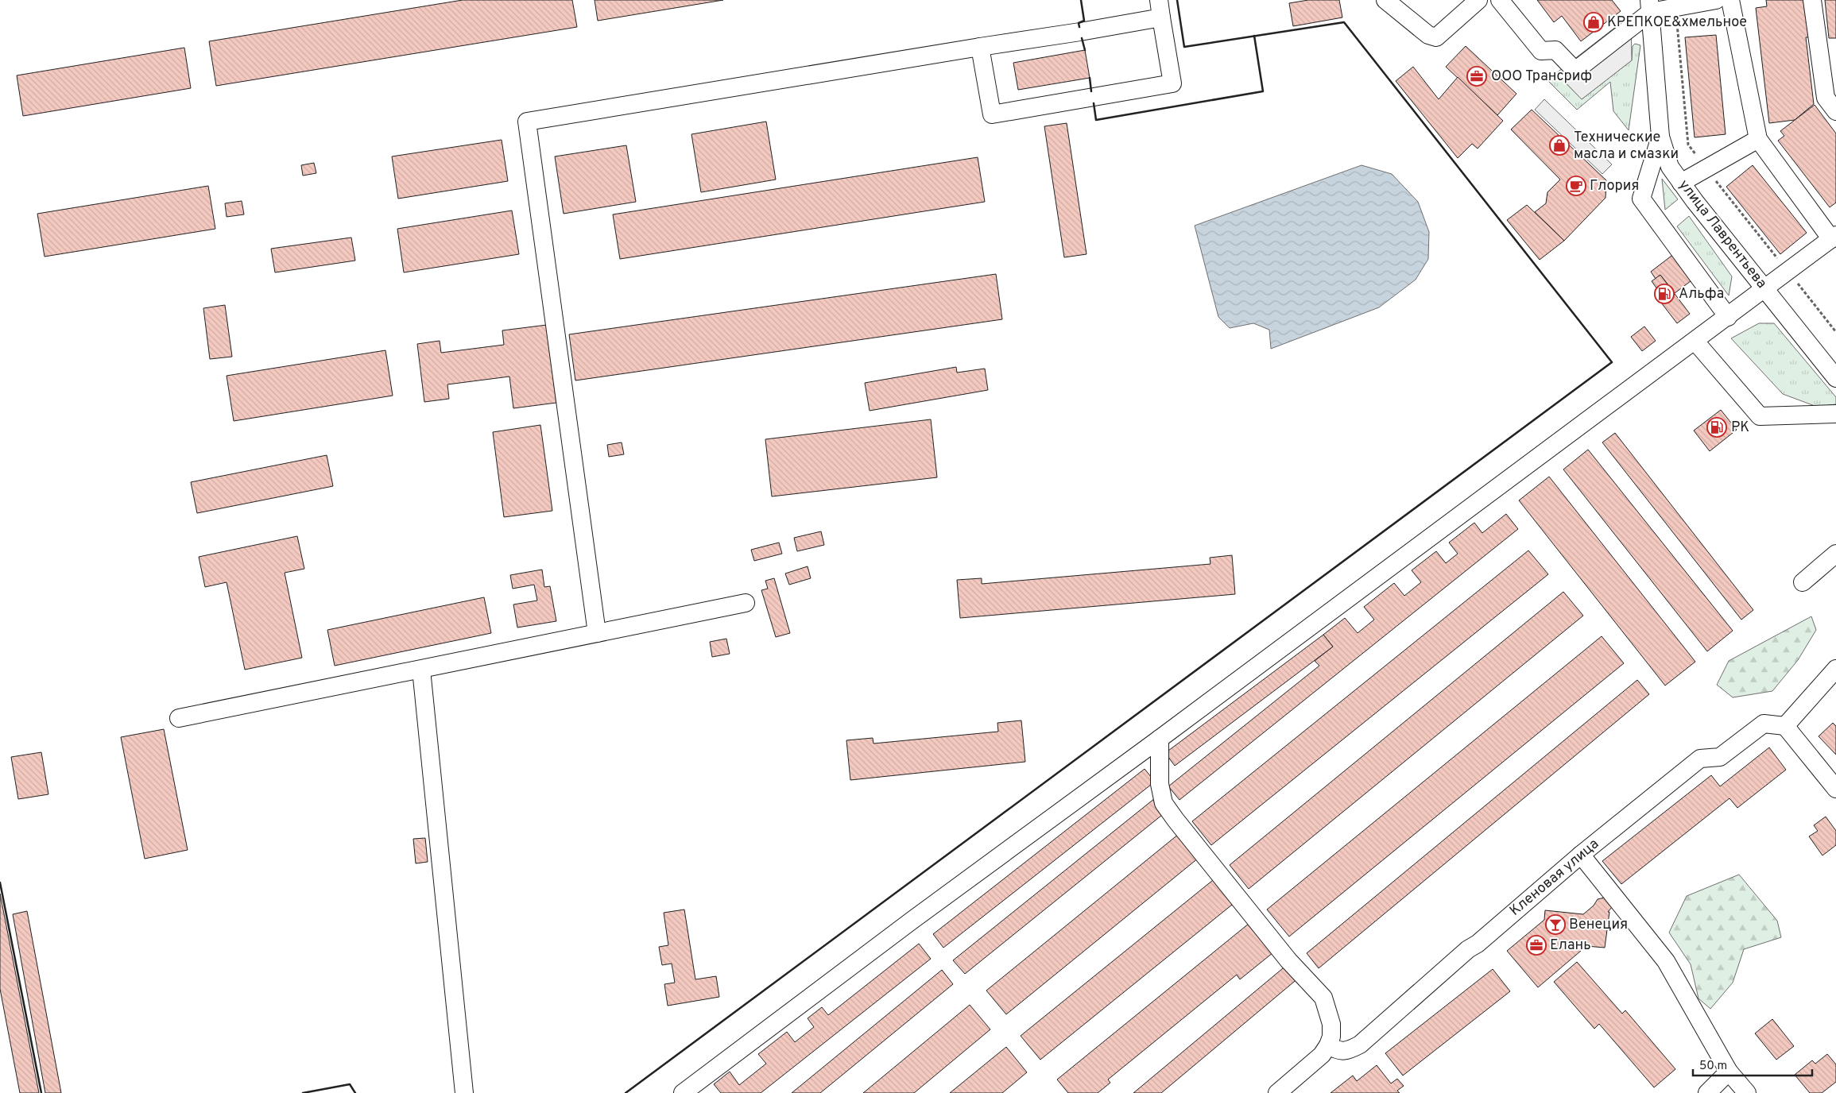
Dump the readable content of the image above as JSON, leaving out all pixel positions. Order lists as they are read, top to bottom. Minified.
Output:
{"streets":{"street":["улица Лаврентьева","Кленовая улица"]},"places":{"shop":["КРЕПКОЕ&хмельное","Технические масла и смазки"],"office":["ООО Трансриф","Елань"],"cafe":["Глория"],"fuel station":["Альфа","РК"],"bar":["Венеция"]},"scale_bar":"50 m"}
